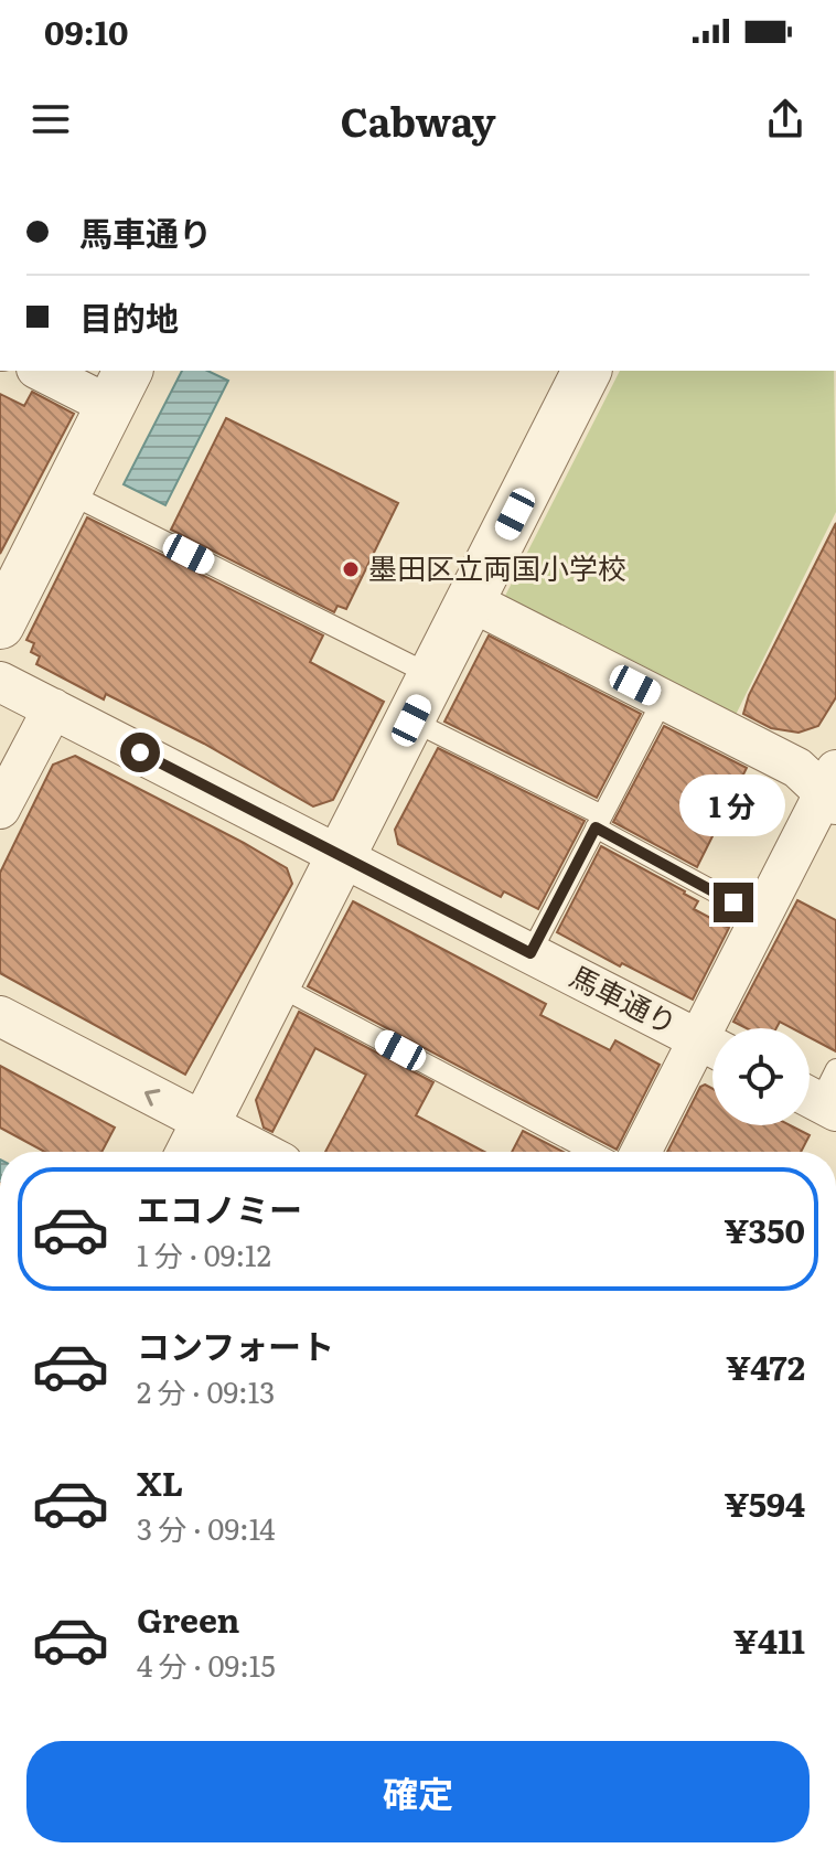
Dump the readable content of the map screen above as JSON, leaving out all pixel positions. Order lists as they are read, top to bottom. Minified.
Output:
{"streets":{"street":["馬車通り"]},"places":["墨田区立両国小学校"],"page":{"status":"09:10","header":"Cabway","banner":["馬車通り","目的地"],"bubble":"1 分","list":[{"name":"エコノミー","note":"1 分 · 09:12","value":"¥350"},{"name":"コンフォート","note":"2 分 · 09:13","value":"¥472"},{"name":"XL","note":"3 分 · 09:14","value":"¥594"},{"name":"Green","note":"4 分 · 09:15","value":"¥411"}],"buttons":"確定"}}
